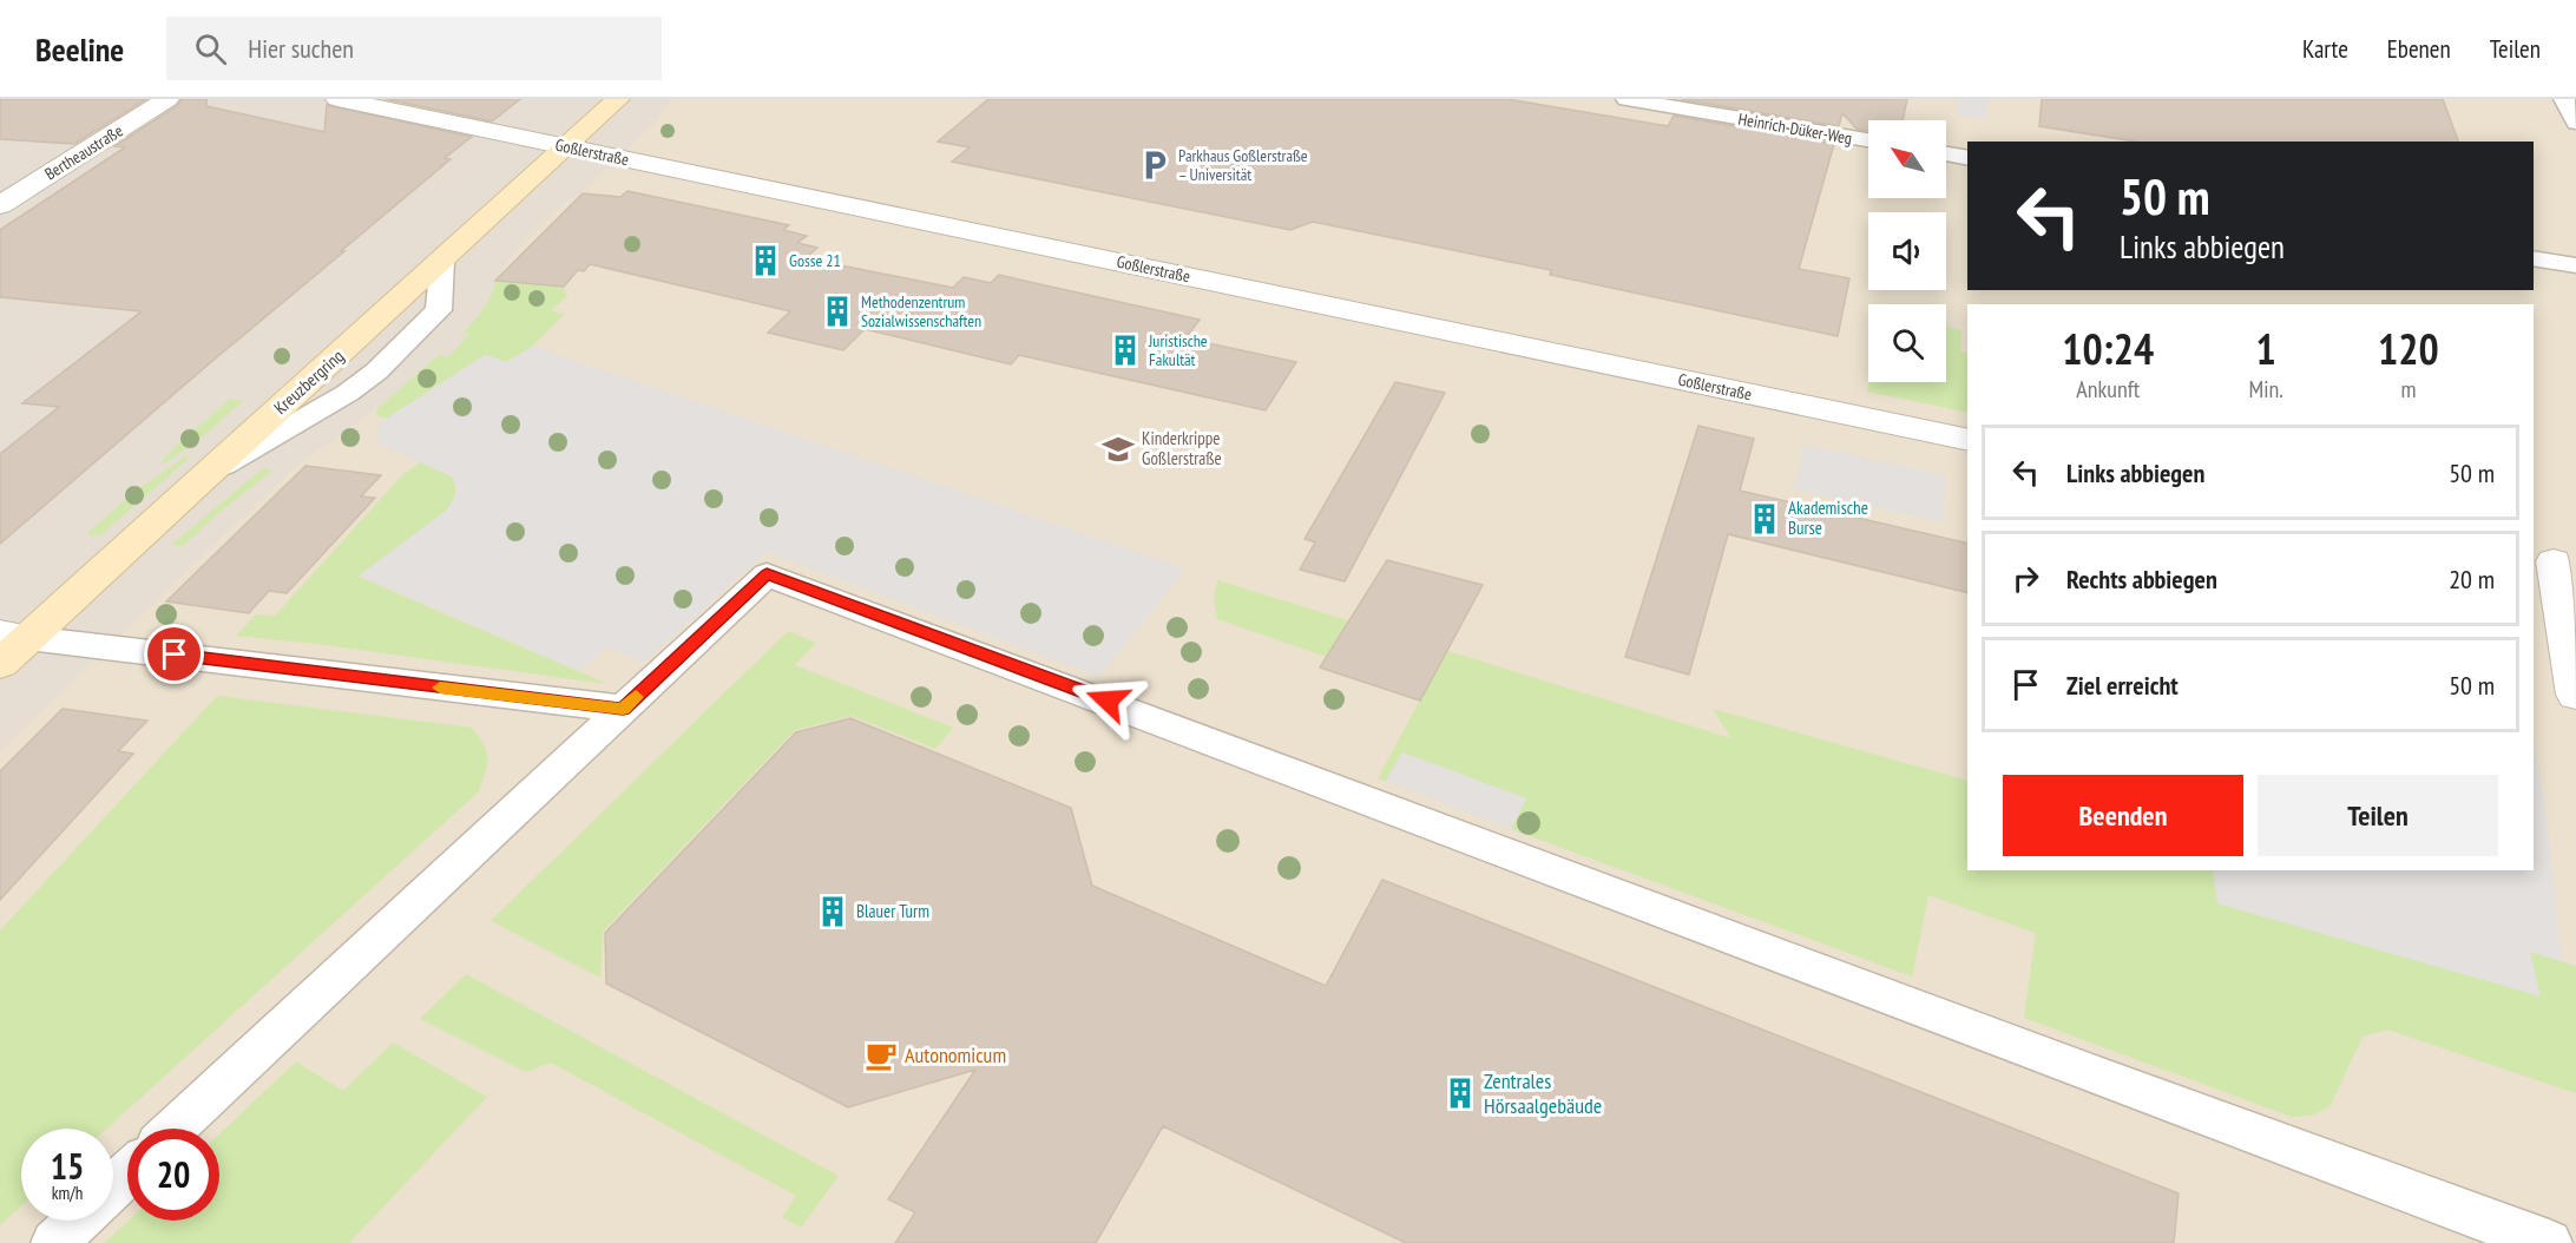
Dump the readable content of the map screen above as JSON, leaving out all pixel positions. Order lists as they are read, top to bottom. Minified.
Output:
{"streets":{"street":["Bertheaustraße","Goßlerstraße","Kreuzbergring"],"lane":["Heinrich-Düker-Weg"]},"crossings":[["Goßlerstraße","Kreuzbergring"]],"places":{"parking":["Parkhaus Goßlerstraße – Universität"],"building":["Gosse 21","Methodenzentrum Sozialwissenschaften","Juristische Fakultät","Akademische Burse","Blauer Turm","Zentrales Hörsaalgebäude"],"school or university":["Kinderkrippe Goßlerstraße"],"cafe":["Autonomicum"]},"north":"top left","page":{"header":"Beeline","search":"Hier suchen","nav":["Karte","Ebenen","Teilen"],"turn":["50 m","Links abbiegen"],"eta":["10:24","Ankunft","1","Min.","120","m"],"list":[{"name":"Links abbiegen","value":"50 m"},{"name":"Rechts abbiegen","value":"20 m"},{"name":"Ziel erreicht","value":"50 m"}],"buttons":["Beenden","Teilen"],"speed":"15 km/h","limit":"20"}}
